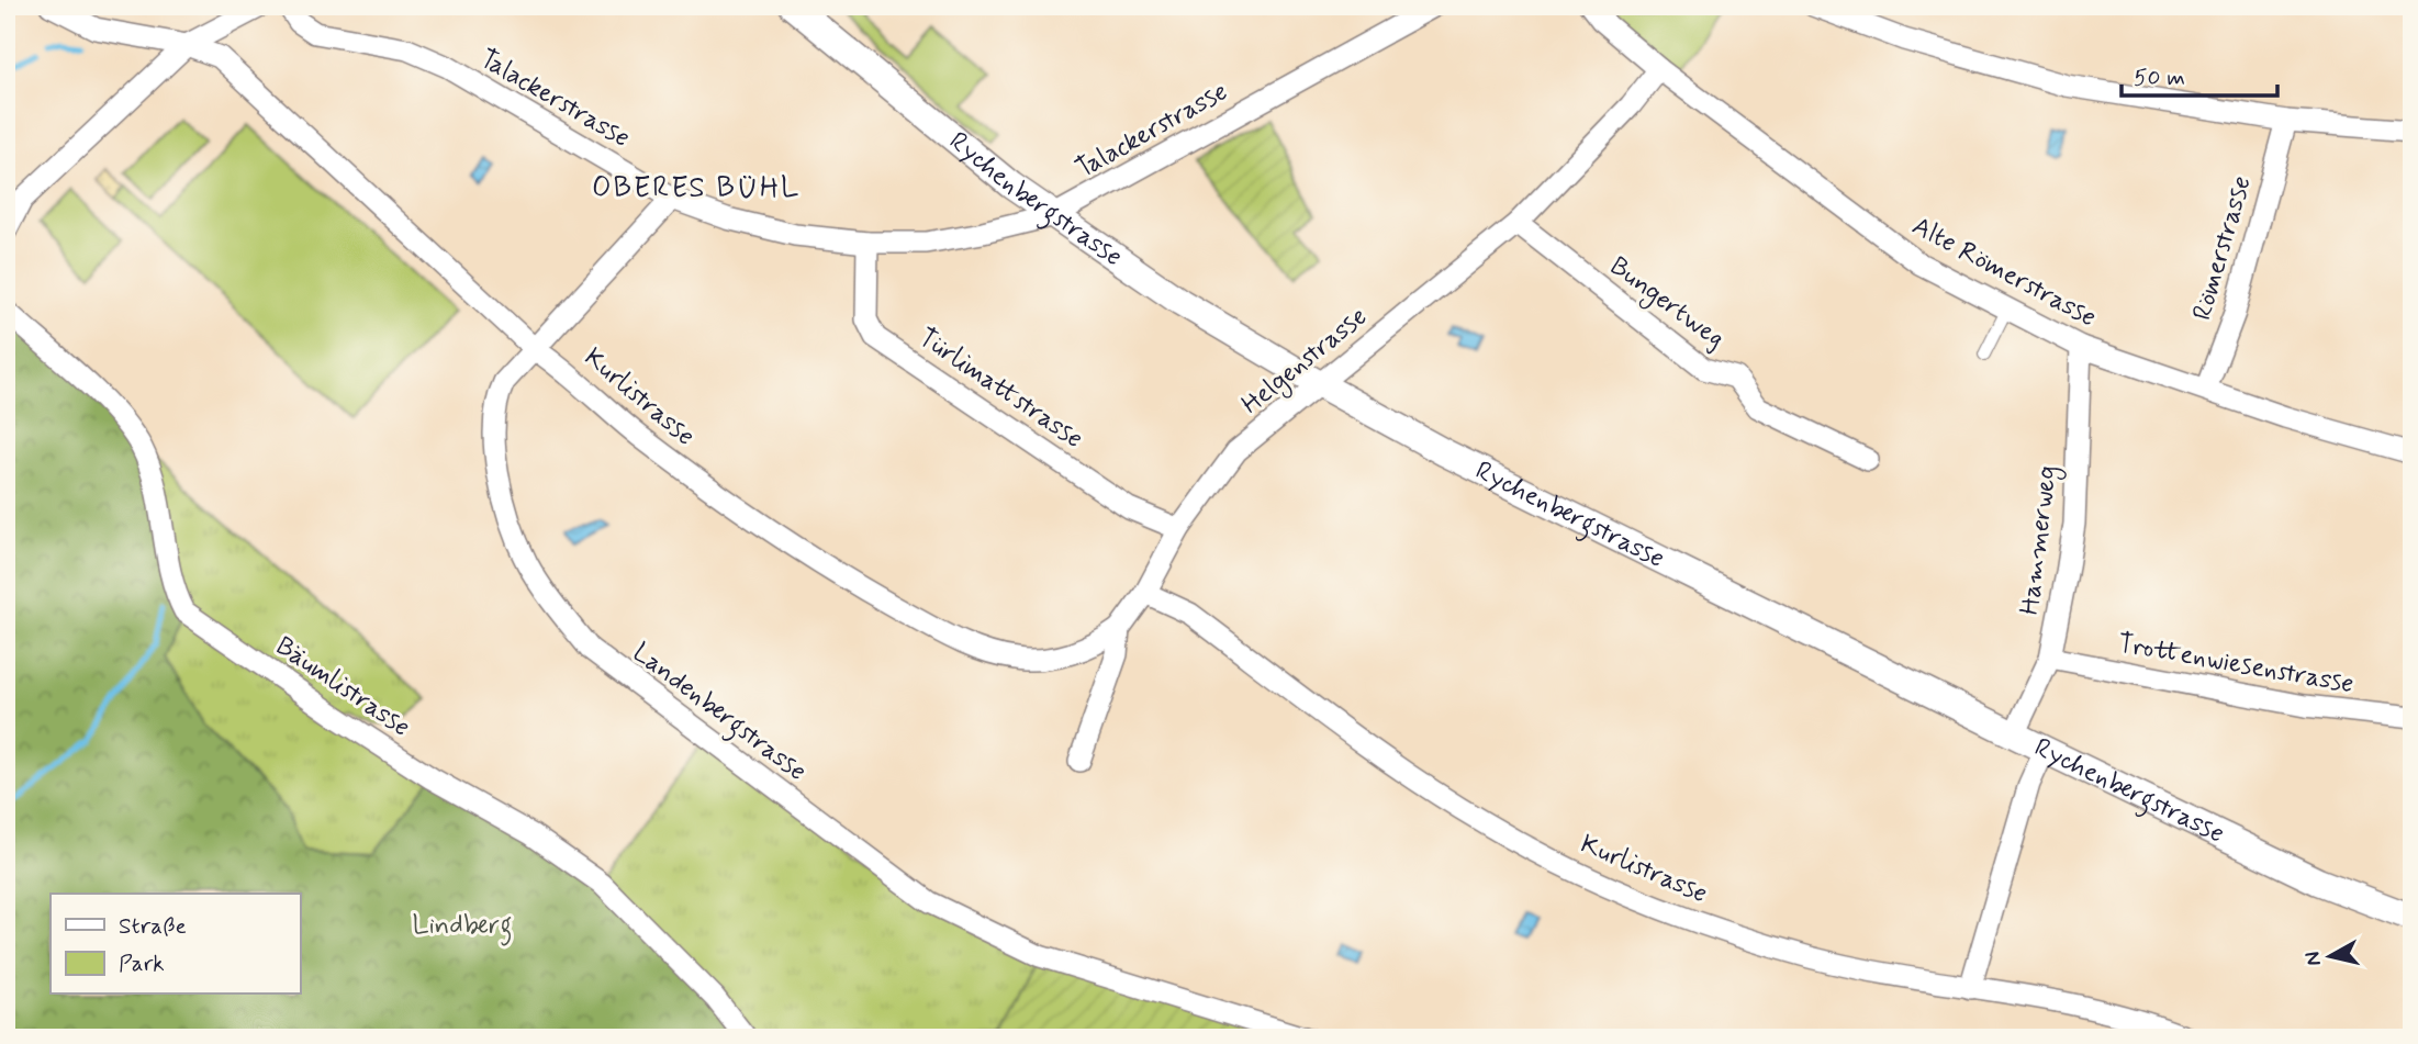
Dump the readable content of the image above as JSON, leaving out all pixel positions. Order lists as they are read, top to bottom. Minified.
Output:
{"streets":{"street":["Talackerstrasse","Rychenbergstrasse","Römerstrasse","Alte Römerstrasse","Bungertweg","Helgenstrasse","Türlimattstrasse","Kurlistrasse","Hammerweg","Trottenwiesenstrasse","Bäumlistrasse","Landenbergstrasse"]},"crossings":[["Talackerstrasse","Rychenbergstrasse"],["Talackerstrasse","Türlimattstrasse"],["Talackerstrasse","Landenbergstrasse"],["Rychenbergstrasse","Helgenstrasse"],["Rychenbergstrasse","Hammerweg"],["Römerstrasse","Alte Römerstrasse"],["Alte Römerstrasse","Helgenstrasse"],["Alte Römerstrasse","Hammerweg"],["Bungertweg","Helgenstrasse"],["Helgenstrasse","Türlimattstrasse"],["Helgenstrasse","Kurlistrasse"],["Kurlistrasse","Landenbergstrasse"],["Hammerweg","Trottenwiesenstrasse"]],"districts":["OBERES BÜHL"],"parks":["Lindberg"],"legend":["Straße","Park"],"scale_bar":"50 m","north":"left"}
